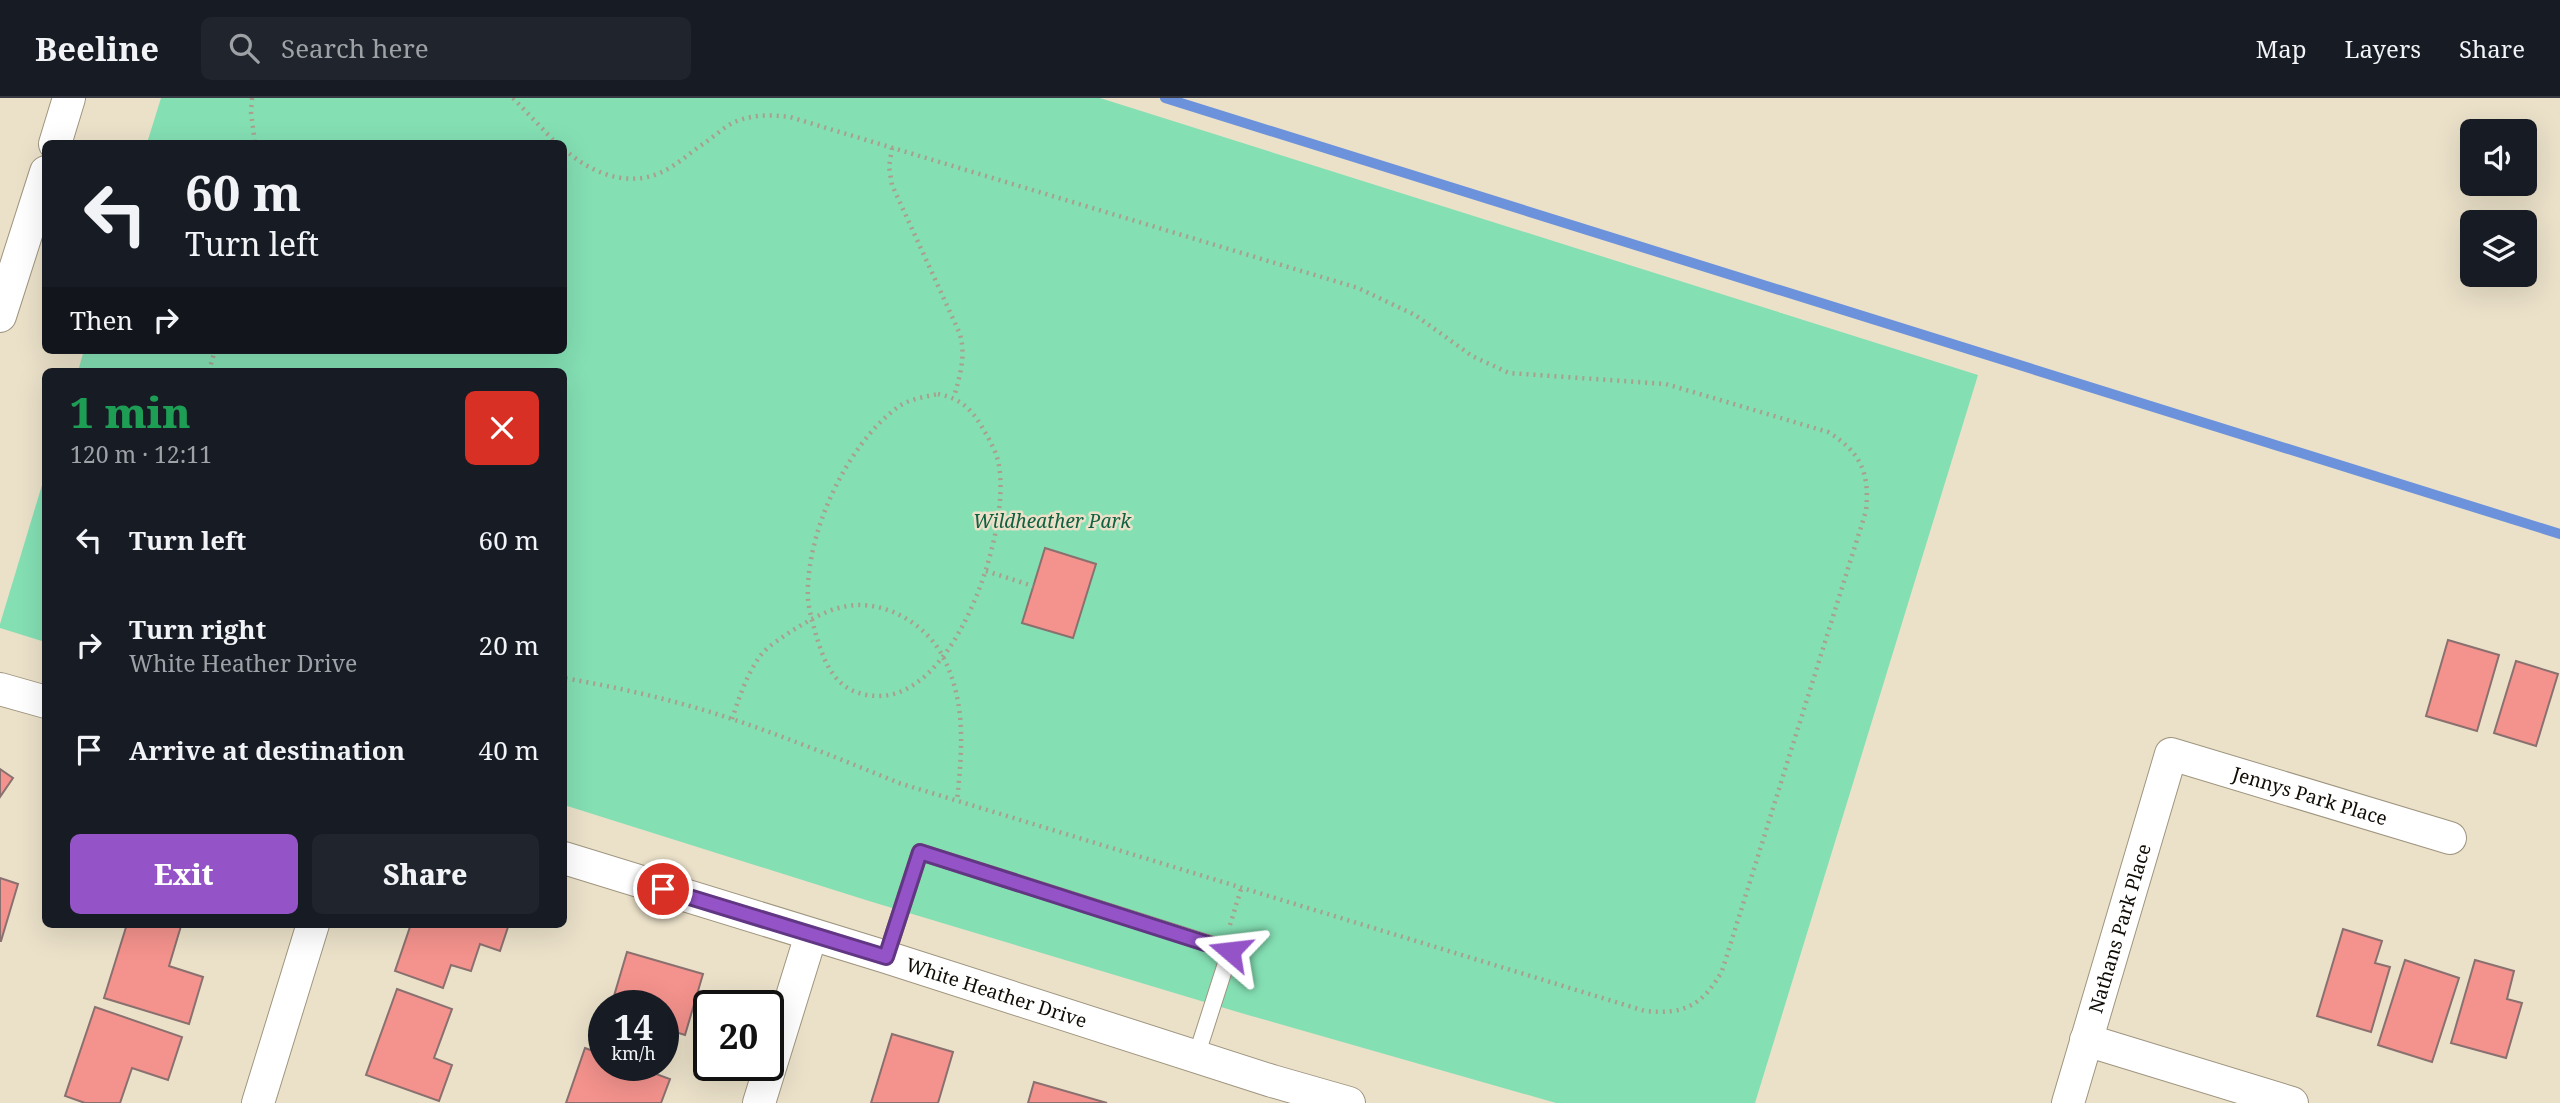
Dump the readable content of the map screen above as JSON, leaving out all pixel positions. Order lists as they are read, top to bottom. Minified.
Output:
{"streets":{"street":["Jennys Park Place","Nathans Park Place","White Heather Drive"]},"crossings":[["Jennys Park Place","Nathans Park Place"]],"parks":["Wildheather Park"],"page":{"header":"Beeline","search":"Search here","nav":["Map","Layers","Share"],"turn":["60 m","Turn left"],"then":"Then","heading":["1 min","120 m · 12:11"],"list":[{"name":"Turn left","value":"60 m"},{"name":"Turn right","note":"White Heather Drive","value":"20 m"},{"name":"Arrive at destination","value":"40 m"}],"buttons":["Exit","Share"],"speed":"14 km/h","limit":"20"}}
